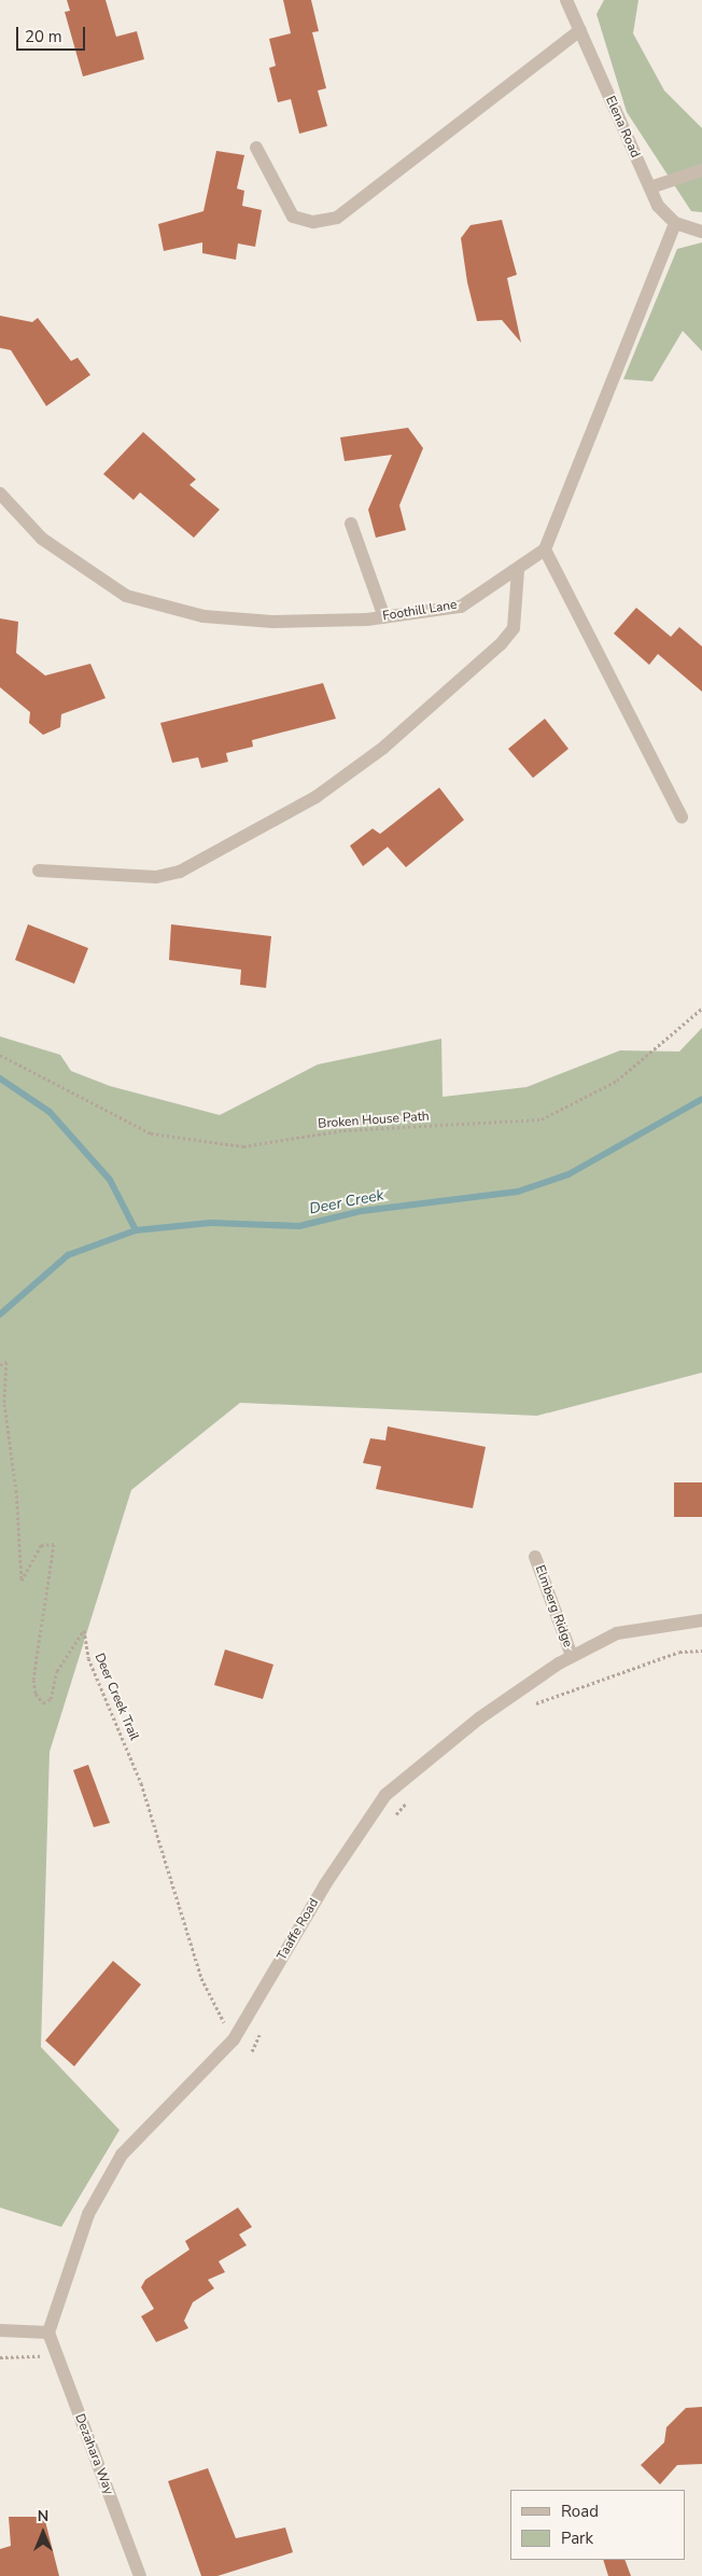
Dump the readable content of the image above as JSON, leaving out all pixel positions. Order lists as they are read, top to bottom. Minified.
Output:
{"streets":{"street":["Elena Road","Foothill Lane","Elmberg Ridge","Taaffe Road","Dezahara Way"],"path":["Broken House Path","Deer Creek Trail"]},"crossings":[["Elena Road","Foothill Lane"],["Elmberg Ridge","Taaffe Road"],["Deer Creek Trail","Taaffe Road"],["Taaffe Road","Dezahara Way"]],"water":["Deer Creek"],"legend":["Road","Park"],"scale_bar":"20 m","north":"top"}
